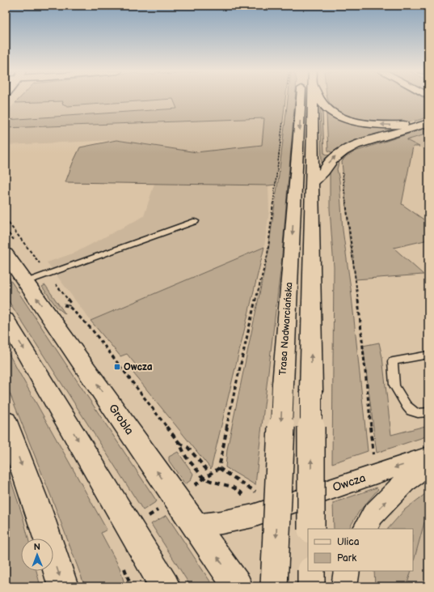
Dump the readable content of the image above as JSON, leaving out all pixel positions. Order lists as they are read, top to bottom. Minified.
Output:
{"streets":{"main road":["Trasa Nadwarciańska","Grobla"],"street":["Owcza"]},"crossings":[["Grobla","Owcza"]],"one_way":["Owcza"],"places":{"transit":["Owcza"]},"legend":["Ulica","Park"],"north":"top"}
